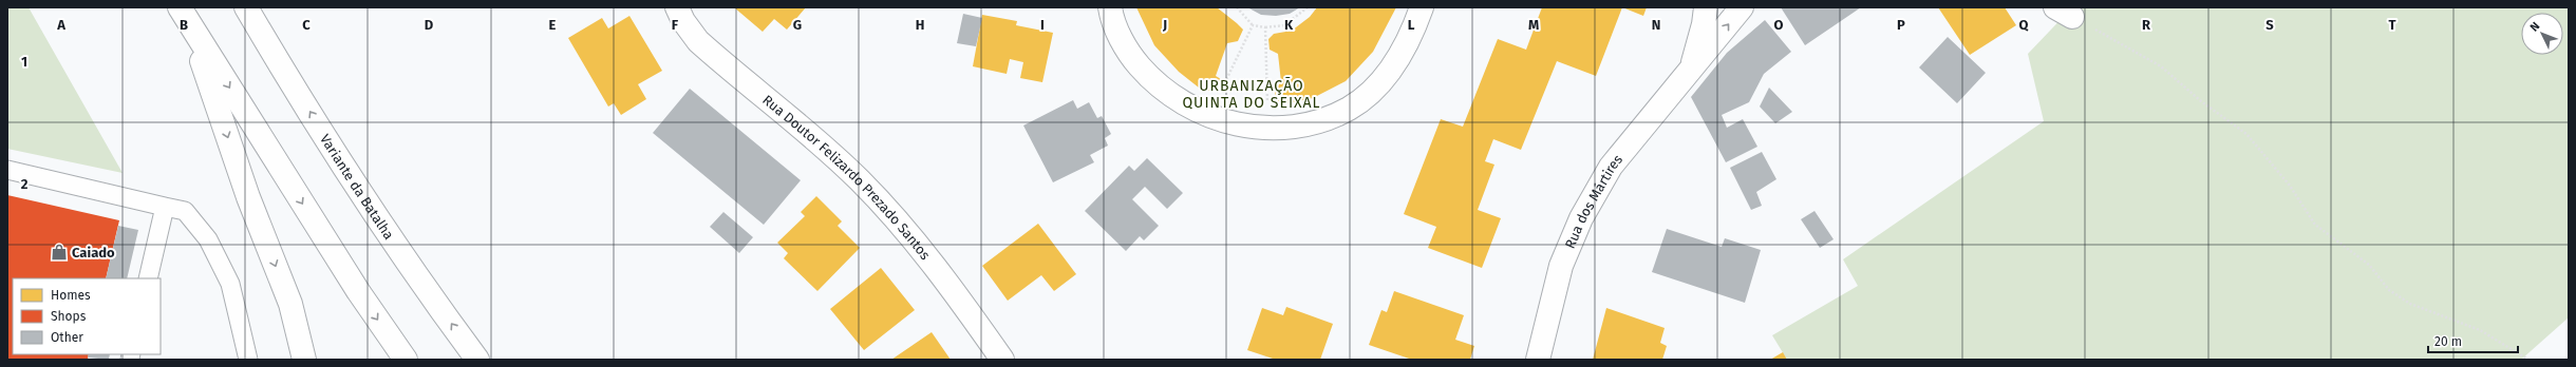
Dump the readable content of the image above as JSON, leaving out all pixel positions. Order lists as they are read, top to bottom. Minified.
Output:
{"streets":{"main road":["Rua Doutor Felizardo Prezado Santos","Variante da Batalha","Rua dos Mártires"]},"districts":["URBANIZAÇÃO QUINTA DO SEIXAL"],"places":{"shop":["Caiado"]},"legend":["Homes","Shops","Other"],"scale_bar":"20 m","north":"top left","grid":{"columns":["A","B","C","D","E","F","G","H","I","J","K","L","M","N","O","P","Q","R","S","T"],"rows":["1","2"]}}
